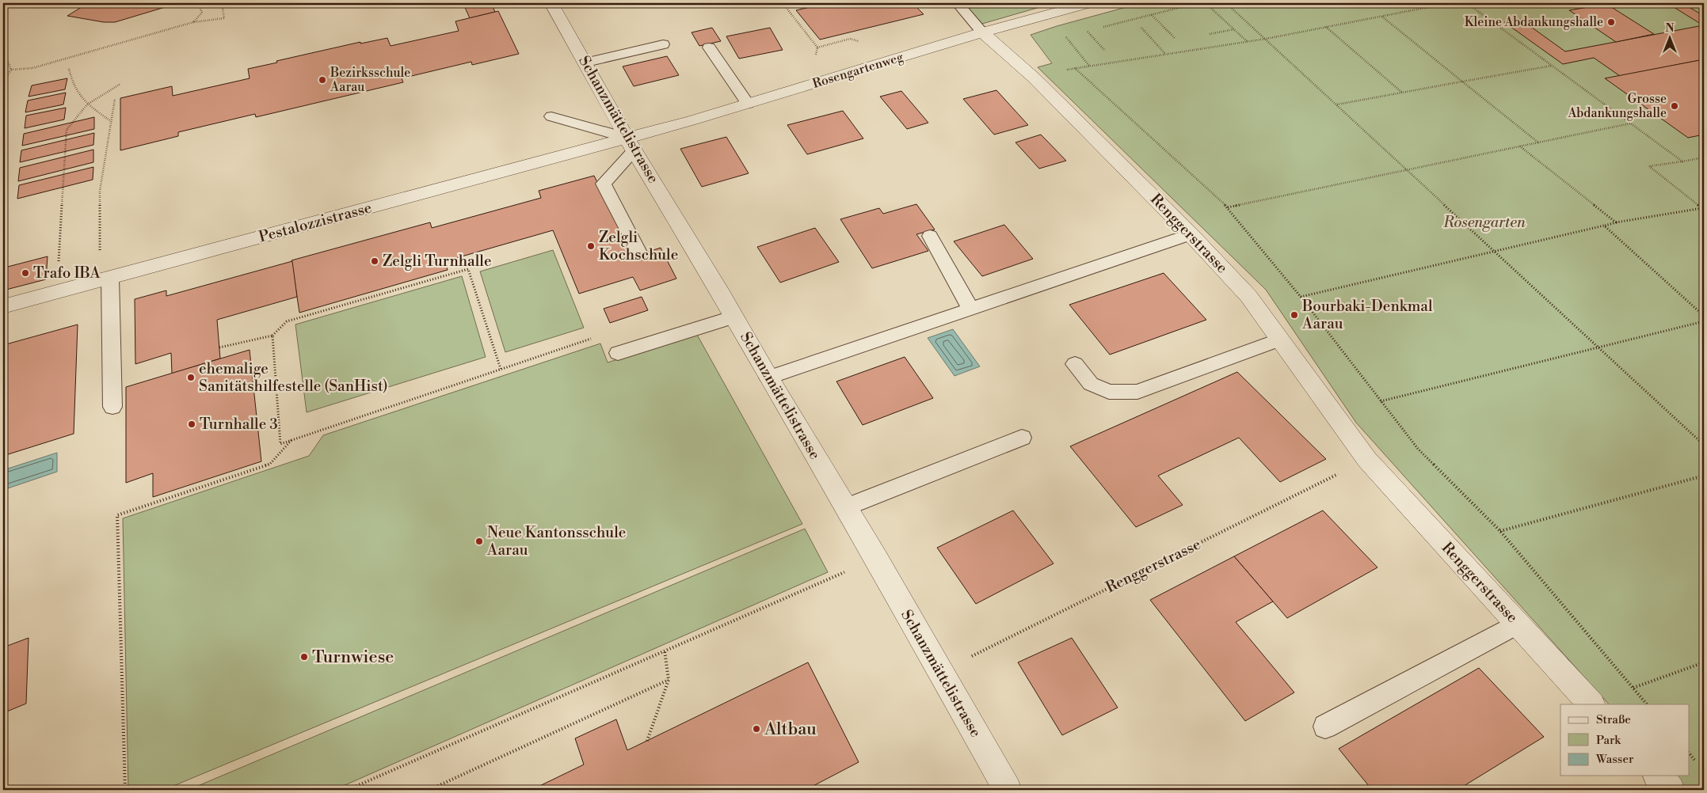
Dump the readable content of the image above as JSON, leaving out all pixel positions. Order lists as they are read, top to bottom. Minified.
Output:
{"streets":{"street":["Rosengartenweg","Schanzmättelistrasse","Pestalozzistrasse","Renggerstrasse"]},"crossings":[["Rosengartenweg","Schanzmättelistrasse"],["Rosengartenweg","Pestalozzistrasse"],["Rosengartenweg","Renggerstrasse"],["Schanzmättelistrasse","Pestalozzistrasse"],["Schanzmättelistrasse","Renggerstrasse"]],"parks":["Rosengarten"],"places":["Kleine Abdankungshalle","Bezirksschule Aarau","Grosse Abdankungshalle","Zelgli Kochschule","Zelgli Turnhalle","Trafo IBA","Bourbaki-Denkmal Aarau","ehemalige Sanitätshilfestelle (SanHist)","Turnhalle 3","Neue Kantonsschule Aarau","Turnwiese","Altbau"],"legend":["Straße","Park","Wasser"],"north":"top"}
